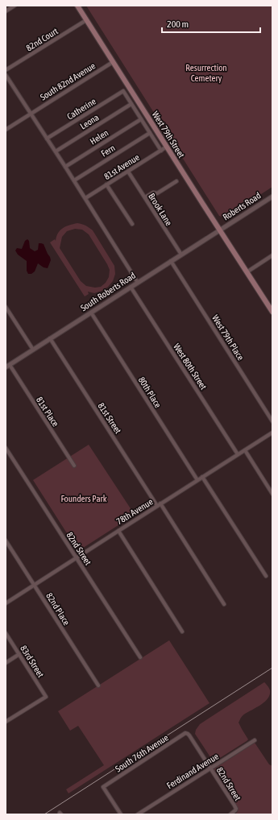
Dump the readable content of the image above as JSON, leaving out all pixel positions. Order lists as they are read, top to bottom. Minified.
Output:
{"streets":{"main road":["West 79th Street"],"street":["82nd Court","South 82nd Avenue","Catherine","Leona","Helen","Fern","81st Avenue","Roberts Road","Brook Lane","South Roberts Road","West 79th Place","West 80th Street","80th Place","81st Place","81st Street","78th Avenue","82nd Street","82nd Place","83rd Street","South 76th Avenue","Ferdinand Avenue"]},"crossings":[["82nd Court","West 79th Street"],["South 82nd Avenue","West 79th Street"],["Catherine","Leona"],["West 79th Street","81st Avenue"],["West 79th Street","Roberts Road"],["West 79th Street","South Roberts Road"],["81st Avenue","Brook Lane"],["Roberts Road","South Roberts Road"],["Brook Lane","South Roberts Road"],["South Roberts Road","West 79th Place"],["South Roberts Road","West 80th Street"],["South Roberts Road","80th Place"],["South Roberts Road","81st Place"],["South Roberts Road","81st Street"],["West 80th Street","78th Avenue"],["80th Place","78th Avenue"],["81st Street","78th Avenue"],["78th Avenue","82nd Street"],["78th Avenue","82nd Place"],["82nd Street","South 76th Avenue"],["82nd Street","Ferdinand Avenue"]],"parks":["Resurrection Cemetery","Founders Park"],"scale_bar":"200 m"}
